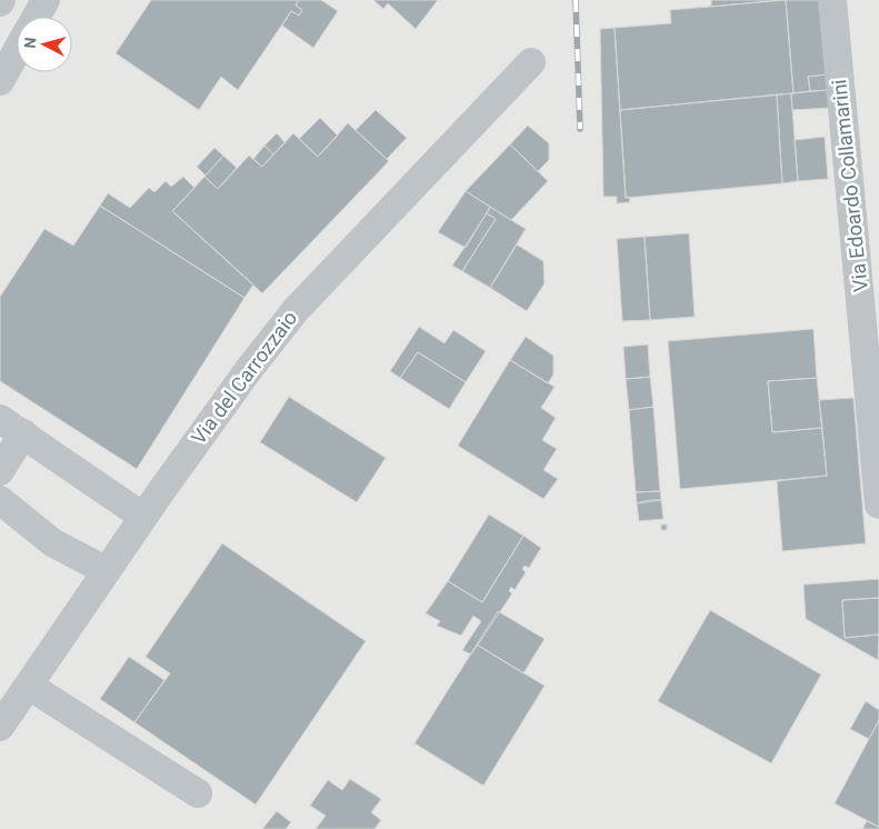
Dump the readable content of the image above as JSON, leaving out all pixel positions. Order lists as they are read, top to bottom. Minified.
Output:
{"streets":{"street":["Via Edoardo Collamarini","Via del Carrozzaio"]},"north":"left"}
